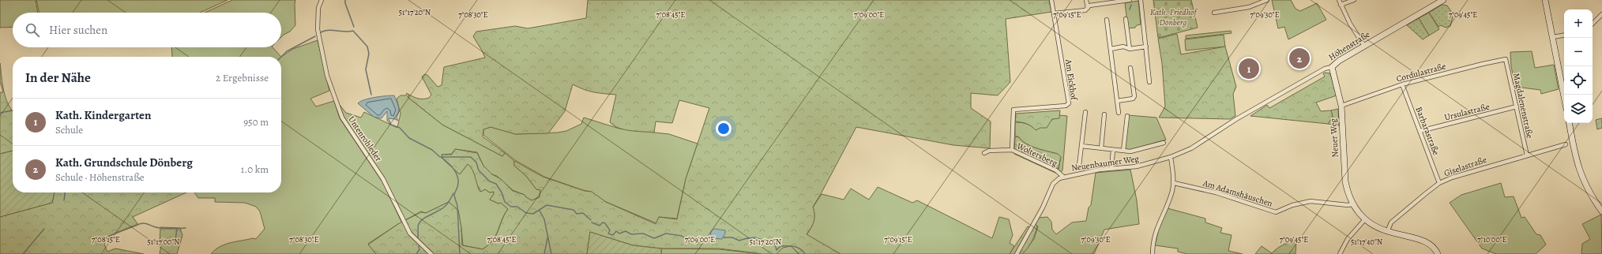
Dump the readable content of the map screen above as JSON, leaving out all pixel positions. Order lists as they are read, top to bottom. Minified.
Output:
{"streets":{"street":["Höhenstraße","Cordulastraße","Am Eickhof","Magdalenenstraße","Ursulastraße","Barbarastraße","Neuer Weg","Untenrohleder","Woltersberg","Neuenbaumer Weg","Giselastraße","Am Adamshäuschen"]},"crossings":[["Höhenstraße","Neuer Weg"],["Höhenstraße","Neuenbaumer Weg"],["Cordulastraße","Magdalenenstraße"],["Cordulastraße","Barbarastraße"],["Cordulastraße","Neuer Weg"],["Am Eickhof","Woltersberg"],["Magdalenenstraße","Ursulastraße"],["Magdalenenstraße","Giselastraße"],["Ursulastraße","Barbarastraße"],["Barbarastraße","Giselastraße"],["Neuer Weg","Am Adamshäuschen"],["Woltersberg","Neuenbaumer Weg"]],"parks":["Kath. Friedhof Dönberg"],"page":{"map_buttons":["+","−"],"search":"Hier suchen","pins":["2","1"],"heading":["In der Nähe","2 Ergebnisse"],"list":[{"mark":"1","name":"Kath. Kindergarten","note":"Schule","value":"950 m"},{"mark":"2","name":"Kath. Grundschule Dönberg","note":"Schule · Höhenstraße","value":"1.0 km"}]},"coordinates":["51°17'20\"N","7°08'30\"E","7°08'45\"E","7°09'00\"E","7°09'15\"E","7°09'45\"E","7°09'30\"E","7°08'15\"E","7°10'00\"E","51°17'00\"N","51°17'40\"N"]}
